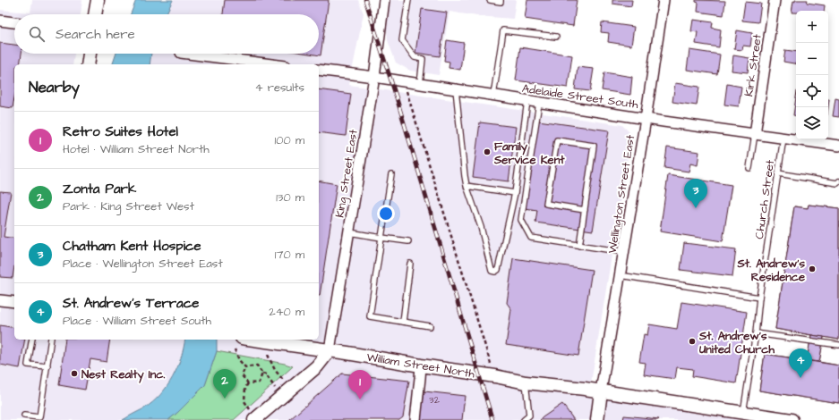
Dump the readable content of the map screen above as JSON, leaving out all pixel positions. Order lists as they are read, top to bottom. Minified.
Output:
{"streets":{"street":["Kirk Street","Adelaide Street South","King Street East","Wellington Street East","William Street North"],"lane":["Church Street"]},"crossings":[["Kirk Street","Adelaide Street South"],["Adelaide Street South","King Street East"],["Adelaide Street South","Wellington Street East"],["Adelaide Street South","Church Street"],["King Street East","William Street North"],["Wellington Street East","William Street North"],["Church Street","William Street North"]],"places":["Family Service Kent","St. Andrew's Residence","St. Andrew's United Church","Nest Realty Inc."],"house_numbers":["32"],"page":{"map_buttons":["+","−"],"search":"Search here","heading":["Nearby","4 results"],"list":[{"mark":"1","name":"Retro Suites Hotel","note":"Hotel · William Street North","value":"100 m"},{"mark":"2","name":"Zonta Park","note":"Park · King Street West","value":"130 m"},{"mark":"3","name":"Chatham Kent Hospice","note":"Place · Wellington Street East","value":"170 m"},{"mark":"4","name":"St. Andrew's Terrace","note":"Place · William Street South","value":"240 m"}],"pins":["3","4","2","1"]}}
